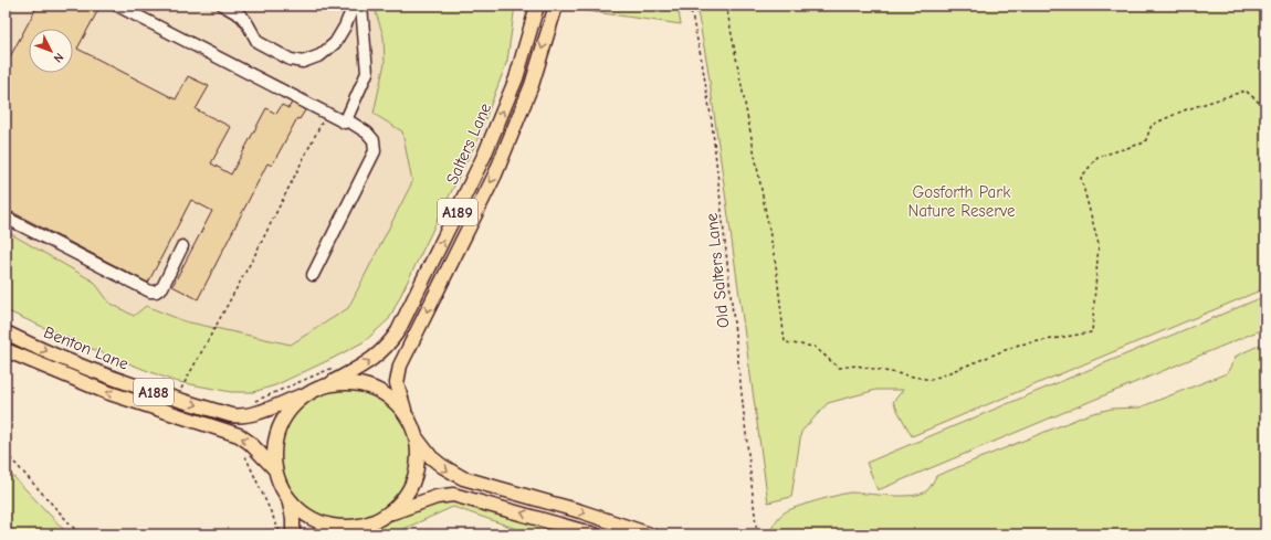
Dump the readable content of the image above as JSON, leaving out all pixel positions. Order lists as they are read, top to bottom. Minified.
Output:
{"streets":{"main road":["Salters Lane","A189","Benton Lane","A188"],"path":["Old Salters Lane"]},"crossings":[["Salters Lane","A189"],["Salters Lane","Benton Lane"],["A189","Benton Lane"]],"parks":["Gosforth Park Nature Reserve"],"north":"bottom right"}
